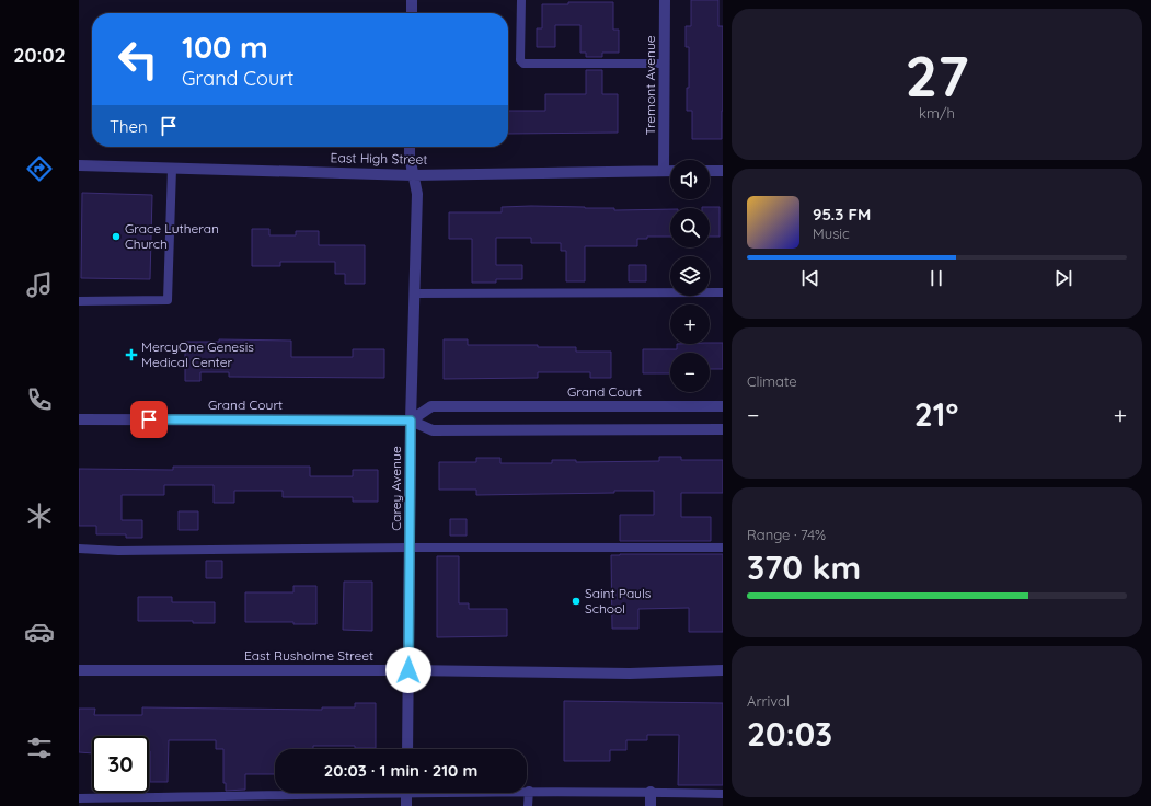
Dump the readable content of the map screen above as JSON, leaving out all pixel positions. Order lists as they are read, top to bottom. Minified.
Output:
{"streets":{"street":["Tremont Avenue","East High Street","Grand Court","Carey Avenue","East Rusholme Street"]},"crossings":[["Tremont Avenue","East High Street"],["East High Street","Carey Avenue"],["Grand Court","Carey Avenue"],["Carey Avenue","East Rusholme Street"]],"places":{"other":["Grace Lutheran Church","Saint Pauls School"],"health":["MercyOne Genesis Medical Center"]},"page":{"tabs":"20:02","tile":[["27","km/h"],"Climate",["Range · 74%","370 km"],["Arrival","20:03"]],"turn":["100 m","Grand Court"],"then":"Then","map_buttons":["+","−"],"song":["95.3 FM","Music"],"heat":["−","21°","+"],"limit":"30","trip":"20:03 · 1 min · 210 m"}}
